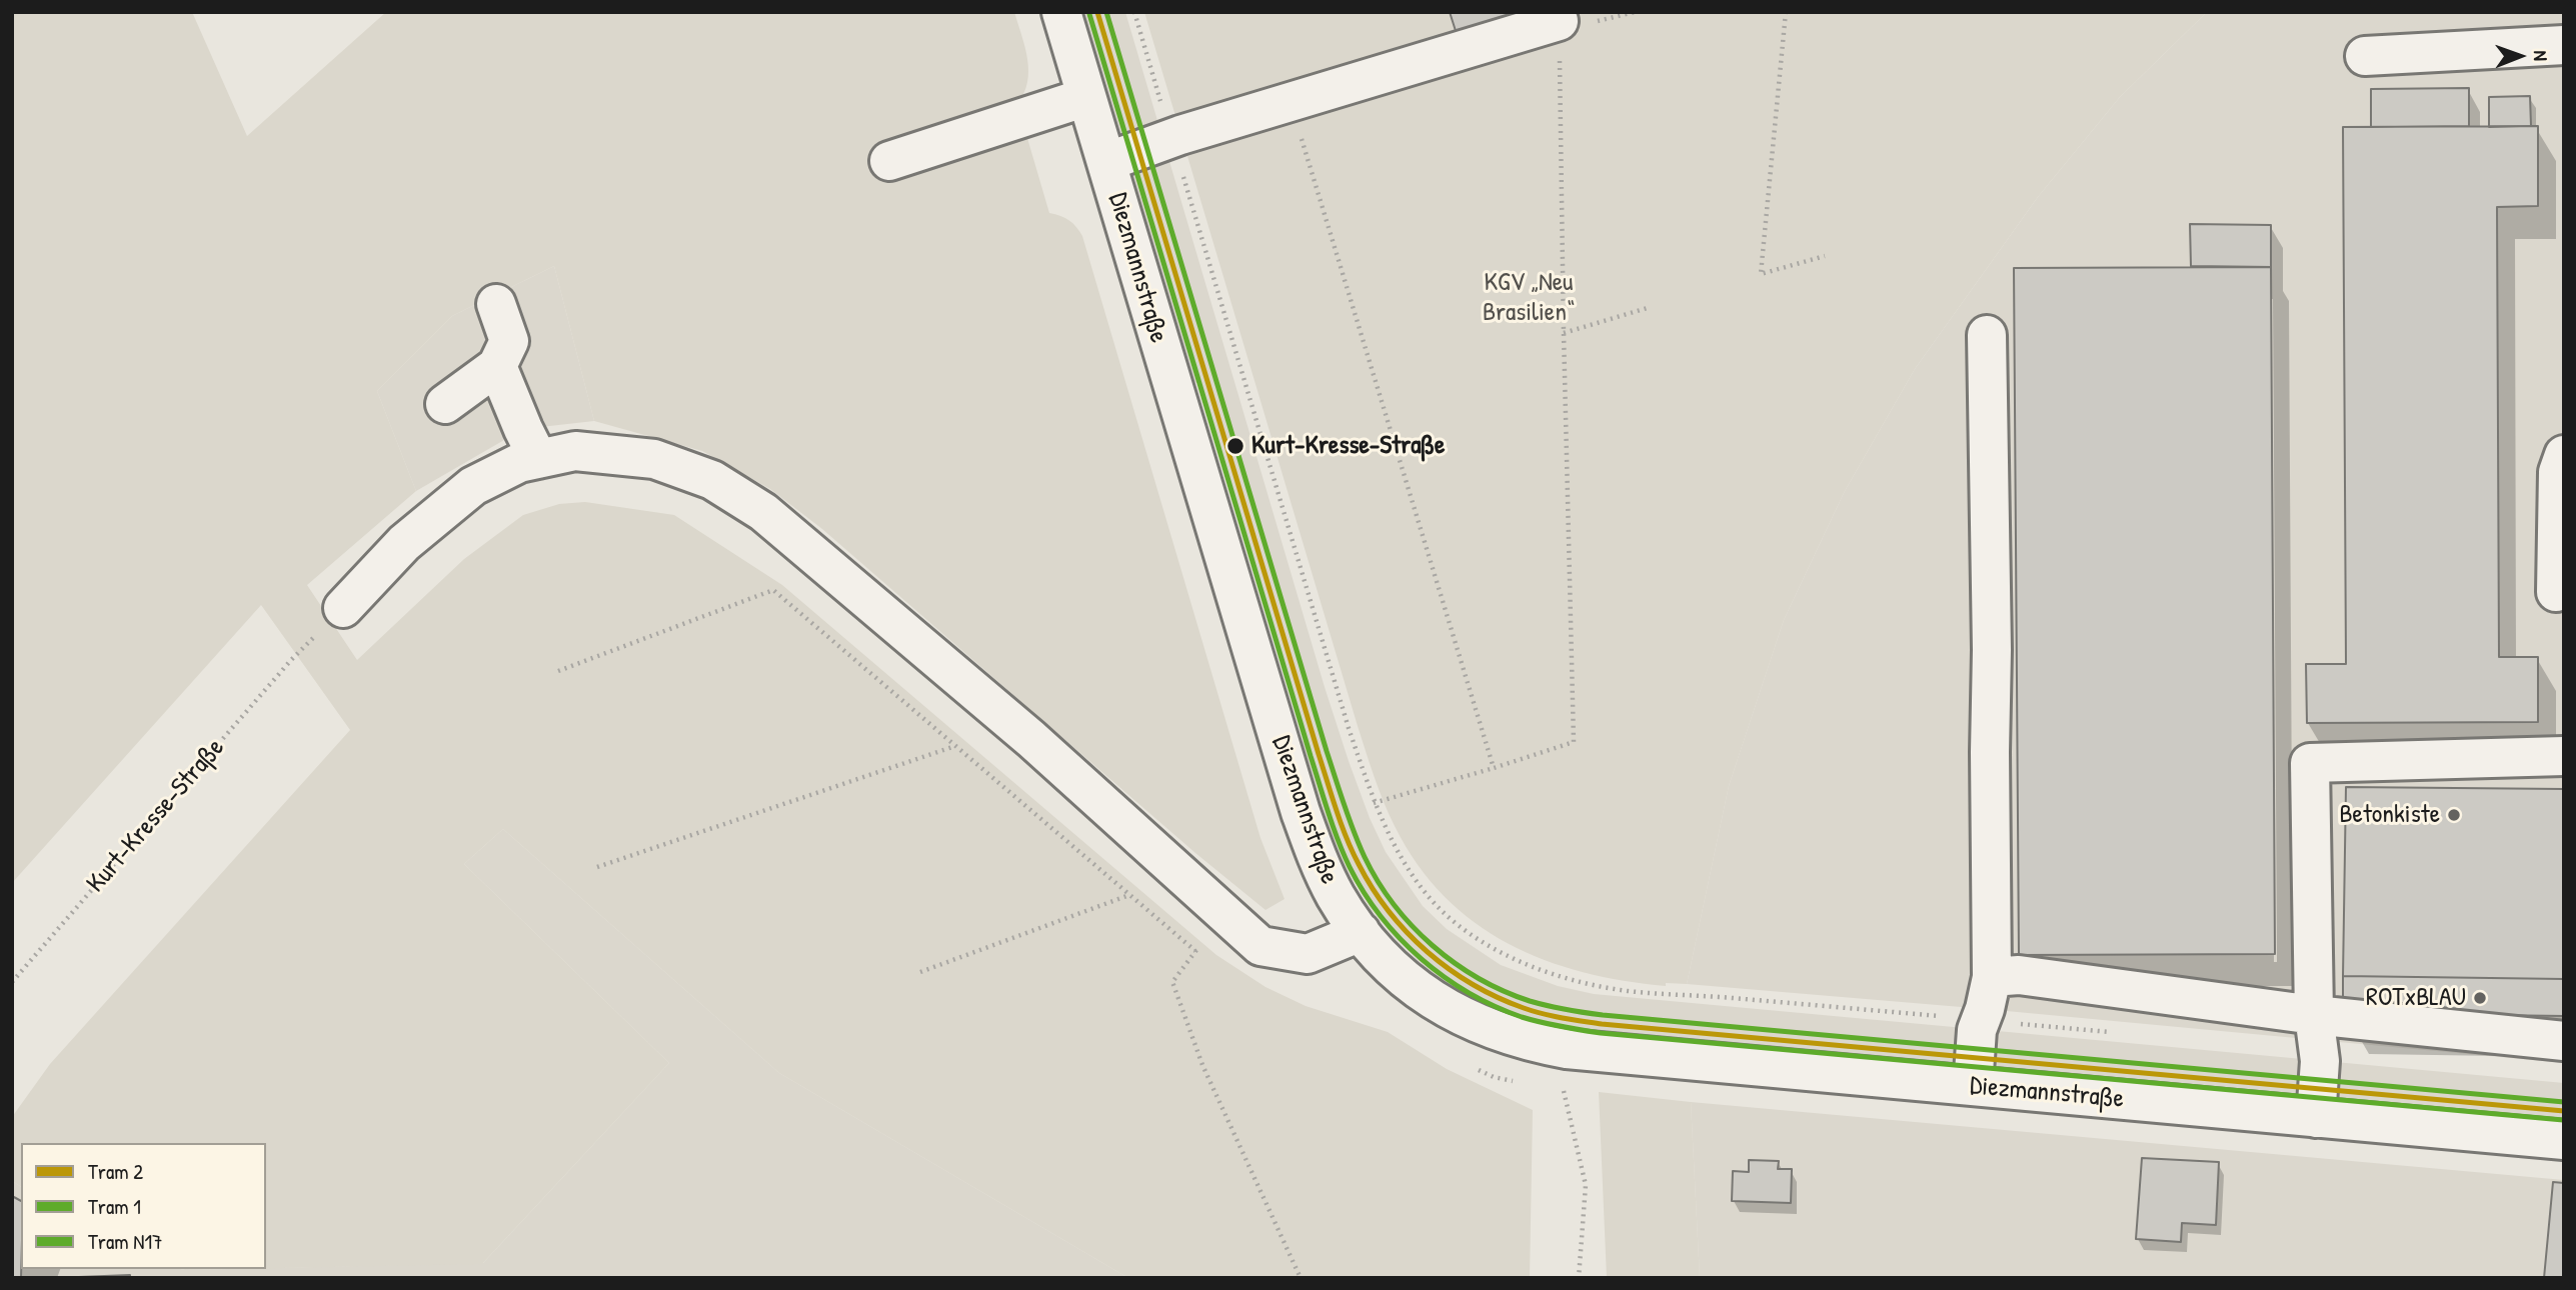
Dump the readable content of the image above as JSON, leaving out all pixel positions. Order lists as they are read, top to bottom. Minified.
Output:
{"streets":{"street":["Diezmannstraße"],"path":["Kurt-Kresse-Straße"]},"parks":["KGV „Neu Brasilien“"],"places":["Kurt-Kresse-Straße","Betonkiste","ROTxBLAU"],"lines":["tram line 2","tram line N17","tram line 1"],"legend":["Tram 2","Tram 1","Tram N17"],"north":"right"}
